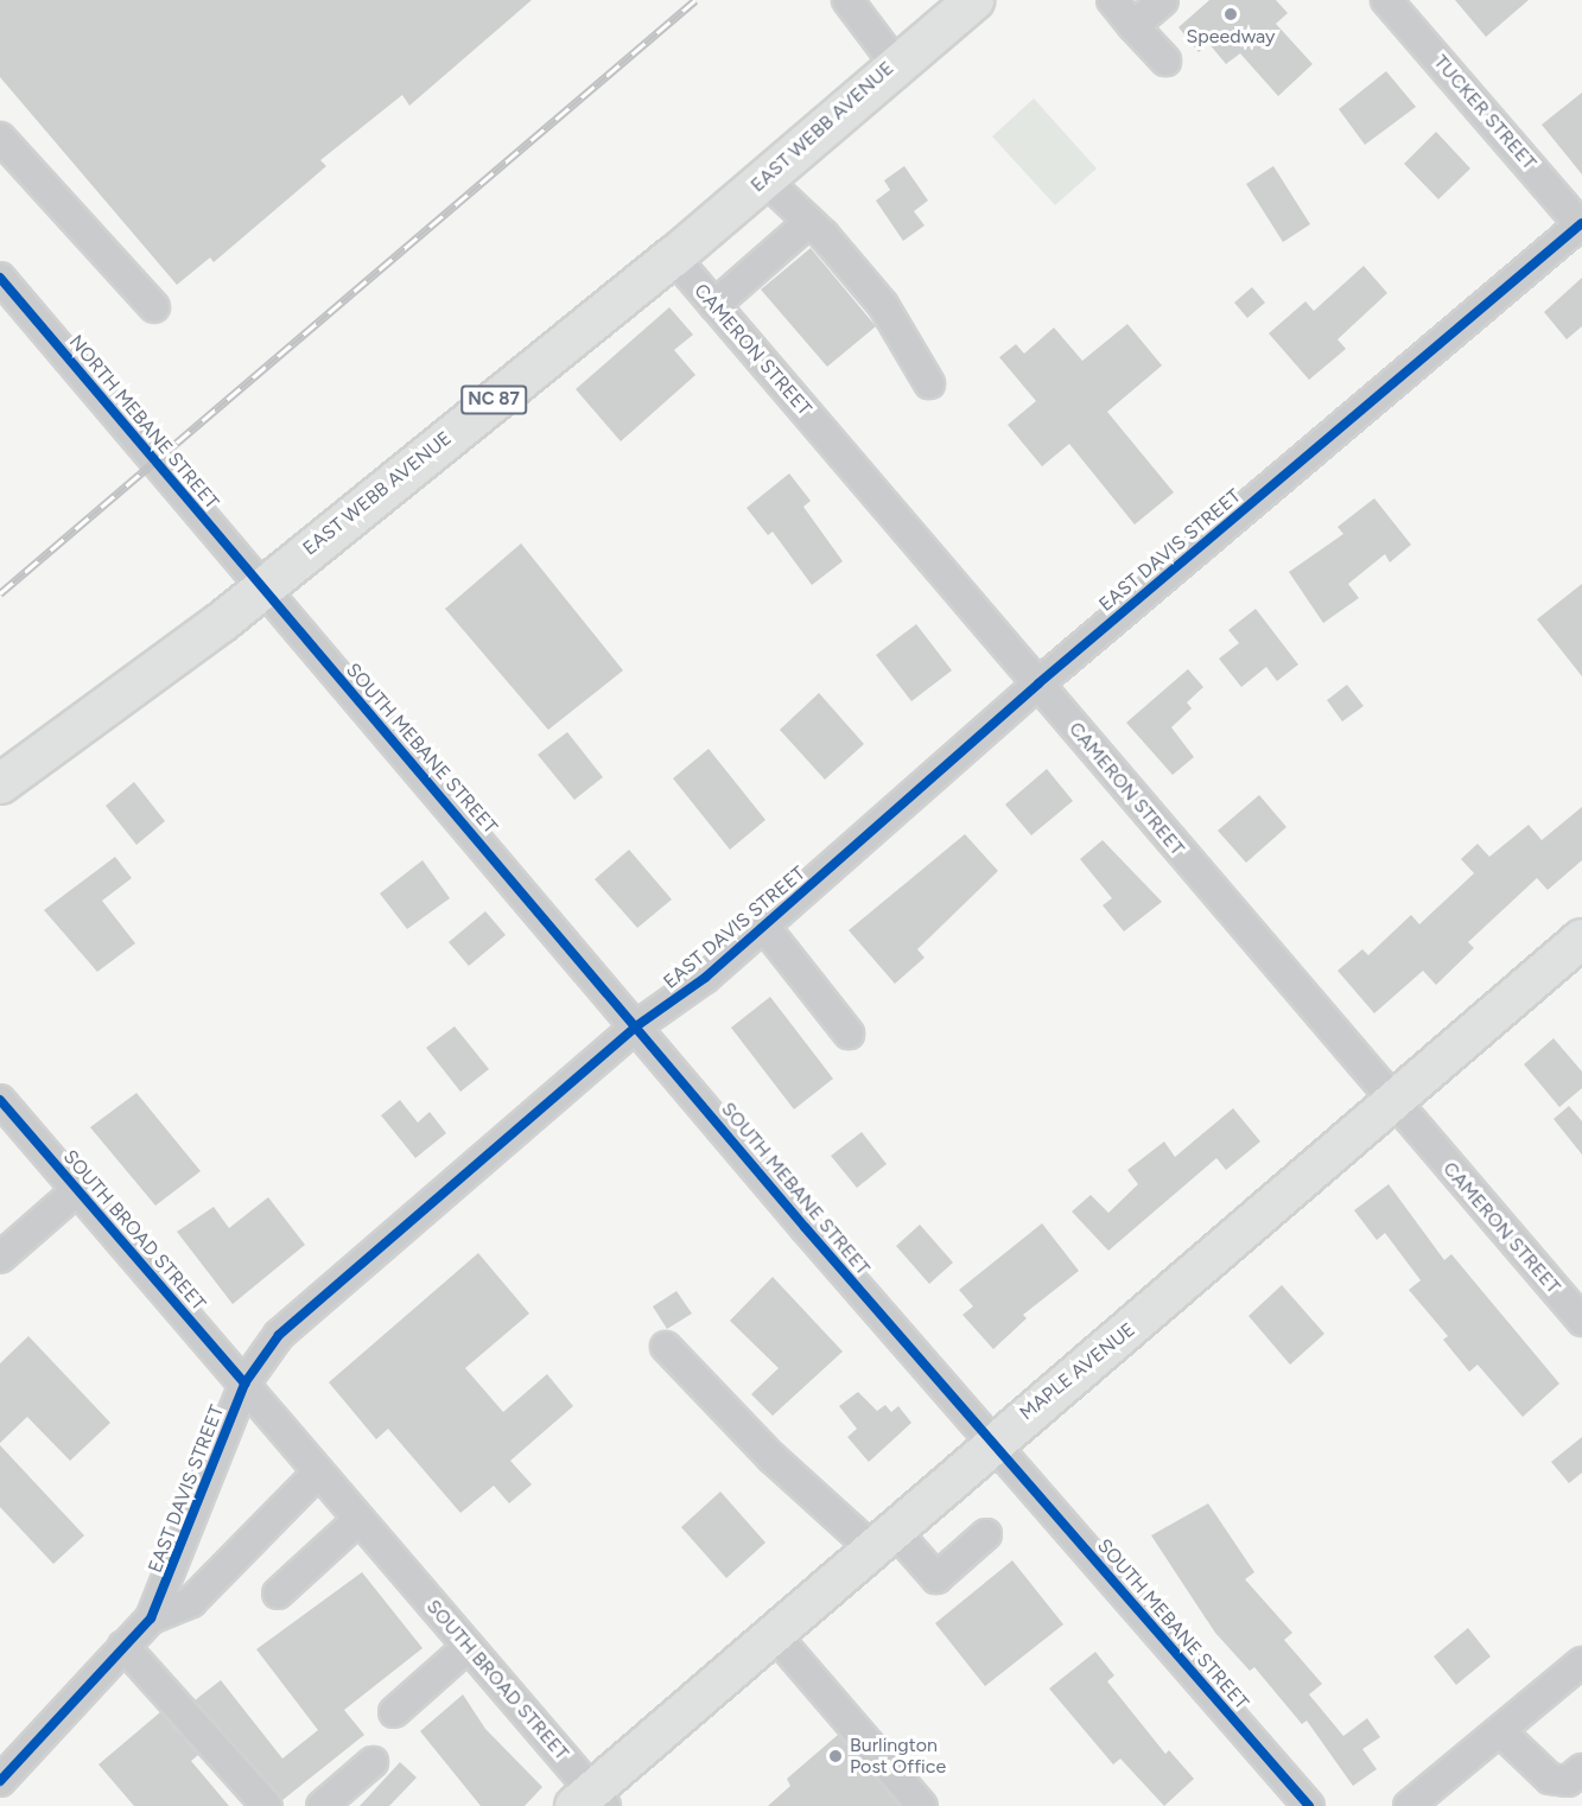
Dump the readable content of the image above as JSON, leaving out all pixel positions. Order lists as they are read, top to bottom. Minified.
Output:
{"streets":{"highway":["EAST WEBB AVENUE","NC 87"],"main road":["MAPLE AVENUE"],"street":["TUCKER STREET","CAMERON STREET","NORTH MEBANE STREET","EAST DAVIS STREET","SOUTH MEBANE STREET","SOUTH BROAD STREET"]},"crossings":[["TUCKER STREET","EAST DAVIS STREET"],["EAST WEBB AVENUE","CAMERON STREET"],["EAST WEBB AVENUE","NORTH MEBANE STREET"],["EAST WEBB AVENUE","SOUTH MEBANE STREET"],["CAMERON STREET","EAST DAVIS STREET"],["CAMERON STREET","MAPLE AVENUE"],["NORTH MEBANE STREET","SOUTH MEBANE STREET"],["EAST DAVIS STREET","SOUTH MEBANE STREET"],["EAST DAVIS STREET","SOUTH BROAD STREET"],["SOUTH MEBANE STREET","MAPLE AVENUE"],["SOUTH BROAD STREET","MAPLE AVENUE"]],"places":["Speedway","Burlington Post Office"]}
